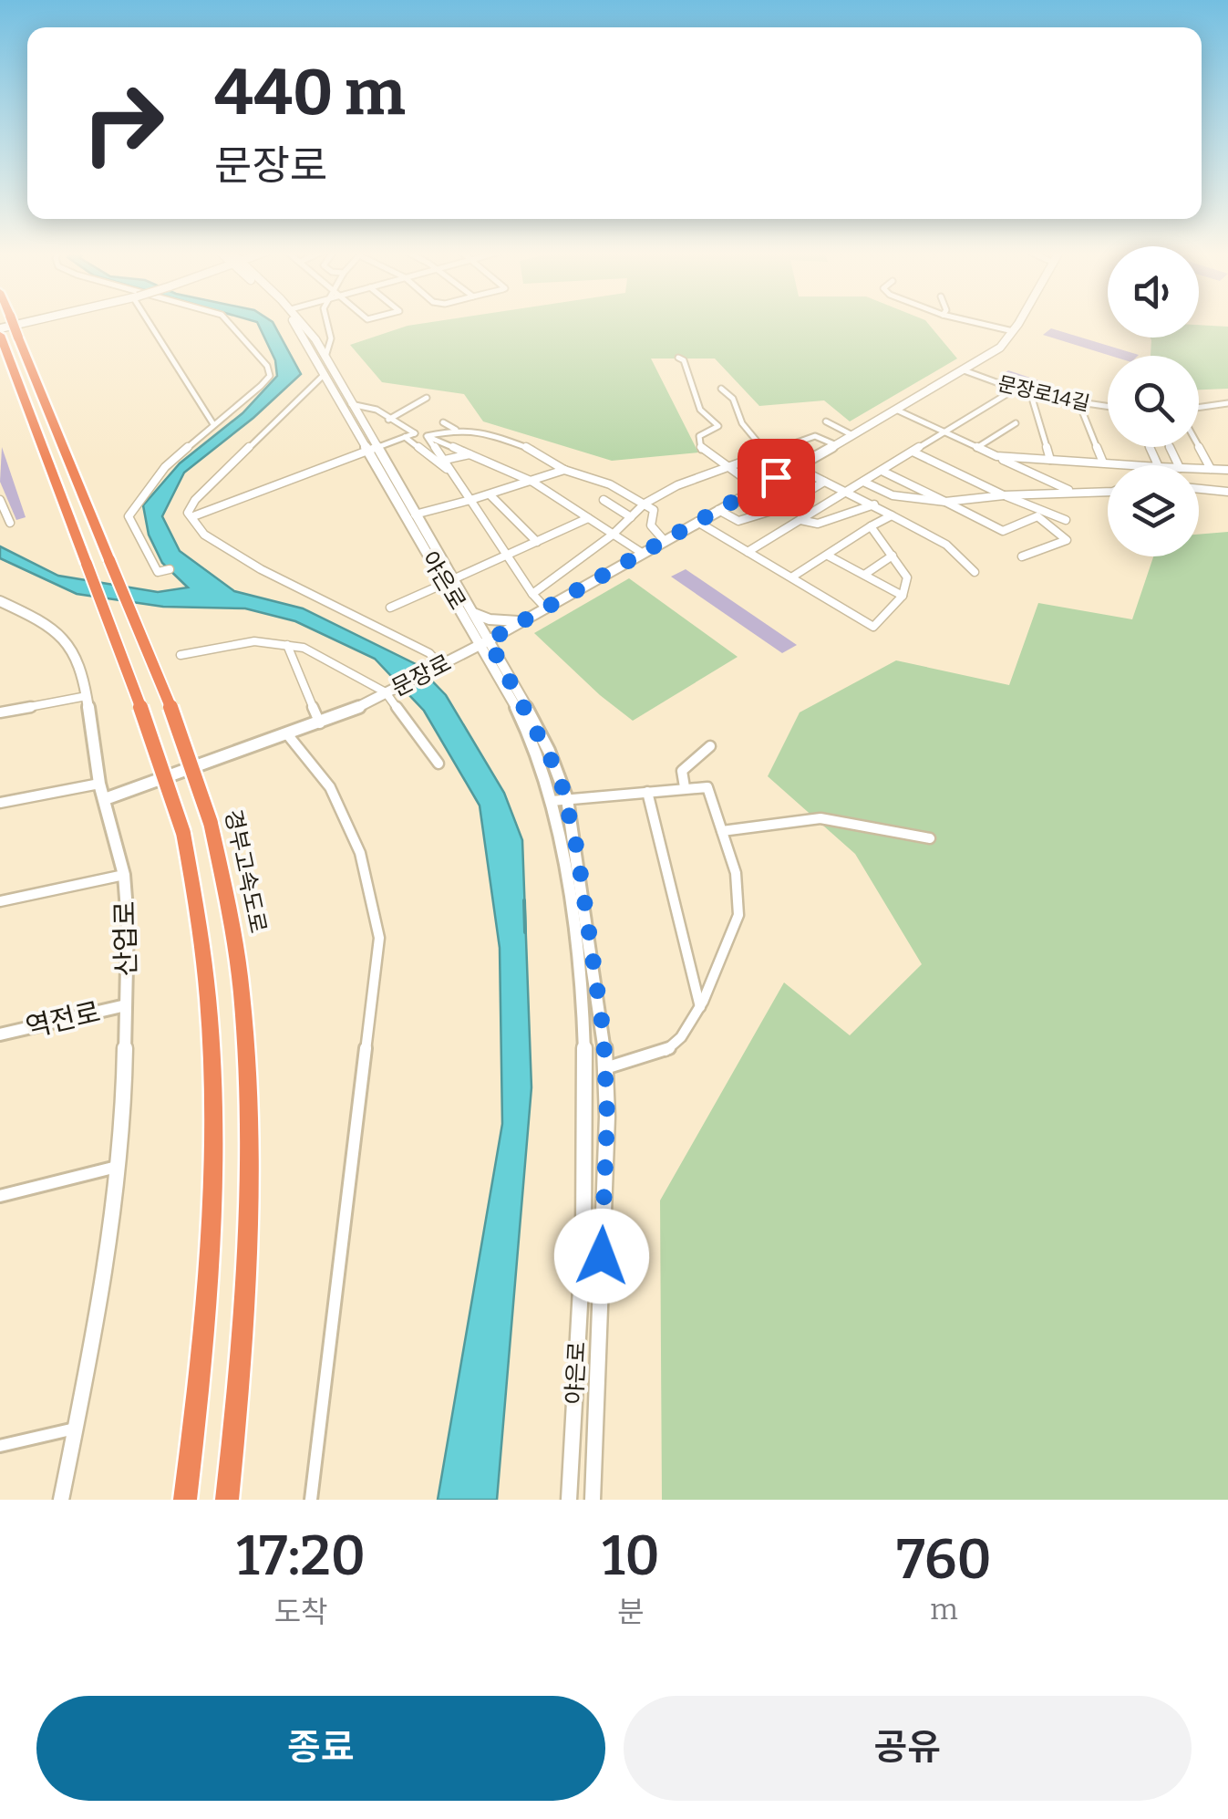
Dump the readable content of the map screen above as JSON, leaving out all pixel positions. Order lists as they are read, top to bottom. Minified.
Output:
{"streets":{"highway":["경부고속도로"],"street":["문장로14길","야은로","문장로","산업로","역전로"]},"crossings":[["문장로14길","문장로"],["야은로","문장로"],["문장로","산업로"],["산업로","역전로"]],"page":{"turn":["440 m","문장로"],"eta":["17:20","도착","10","분","760","m"],"buttons":["종료","공유"]}}
